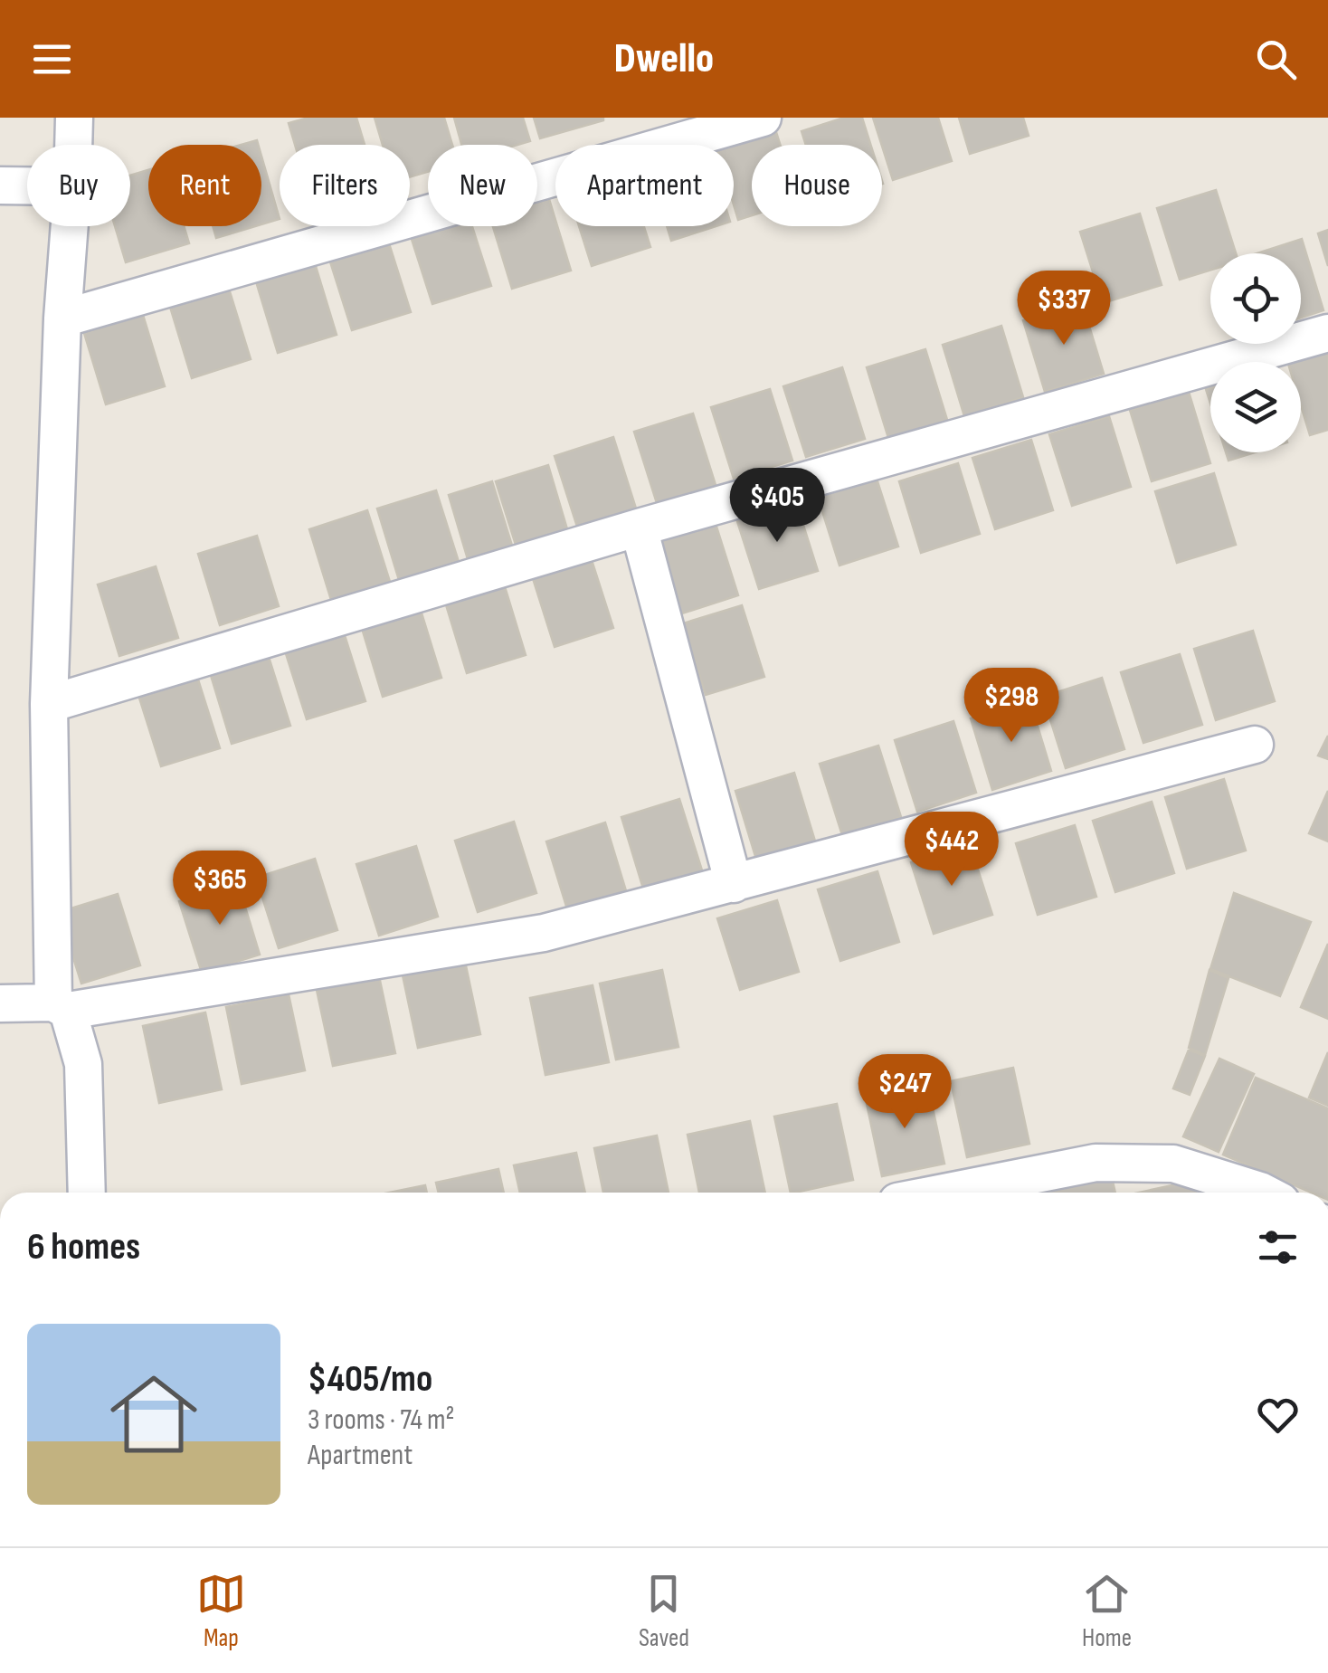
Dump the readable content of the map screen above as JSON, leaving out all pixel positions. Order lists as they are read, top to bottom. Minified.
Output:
{"page":{"header":"Dwello","chip":["Buy","Rent","Filters","New","Apartment","House"],"price":["$337","$405","$298","$442","$365","$247"],"heading":"6 homes","list":[{"name":"$405/mo","note":"3 rooms · 74 m² · Apartment"}],"tabs":["Map","Saved","Home"]}}
